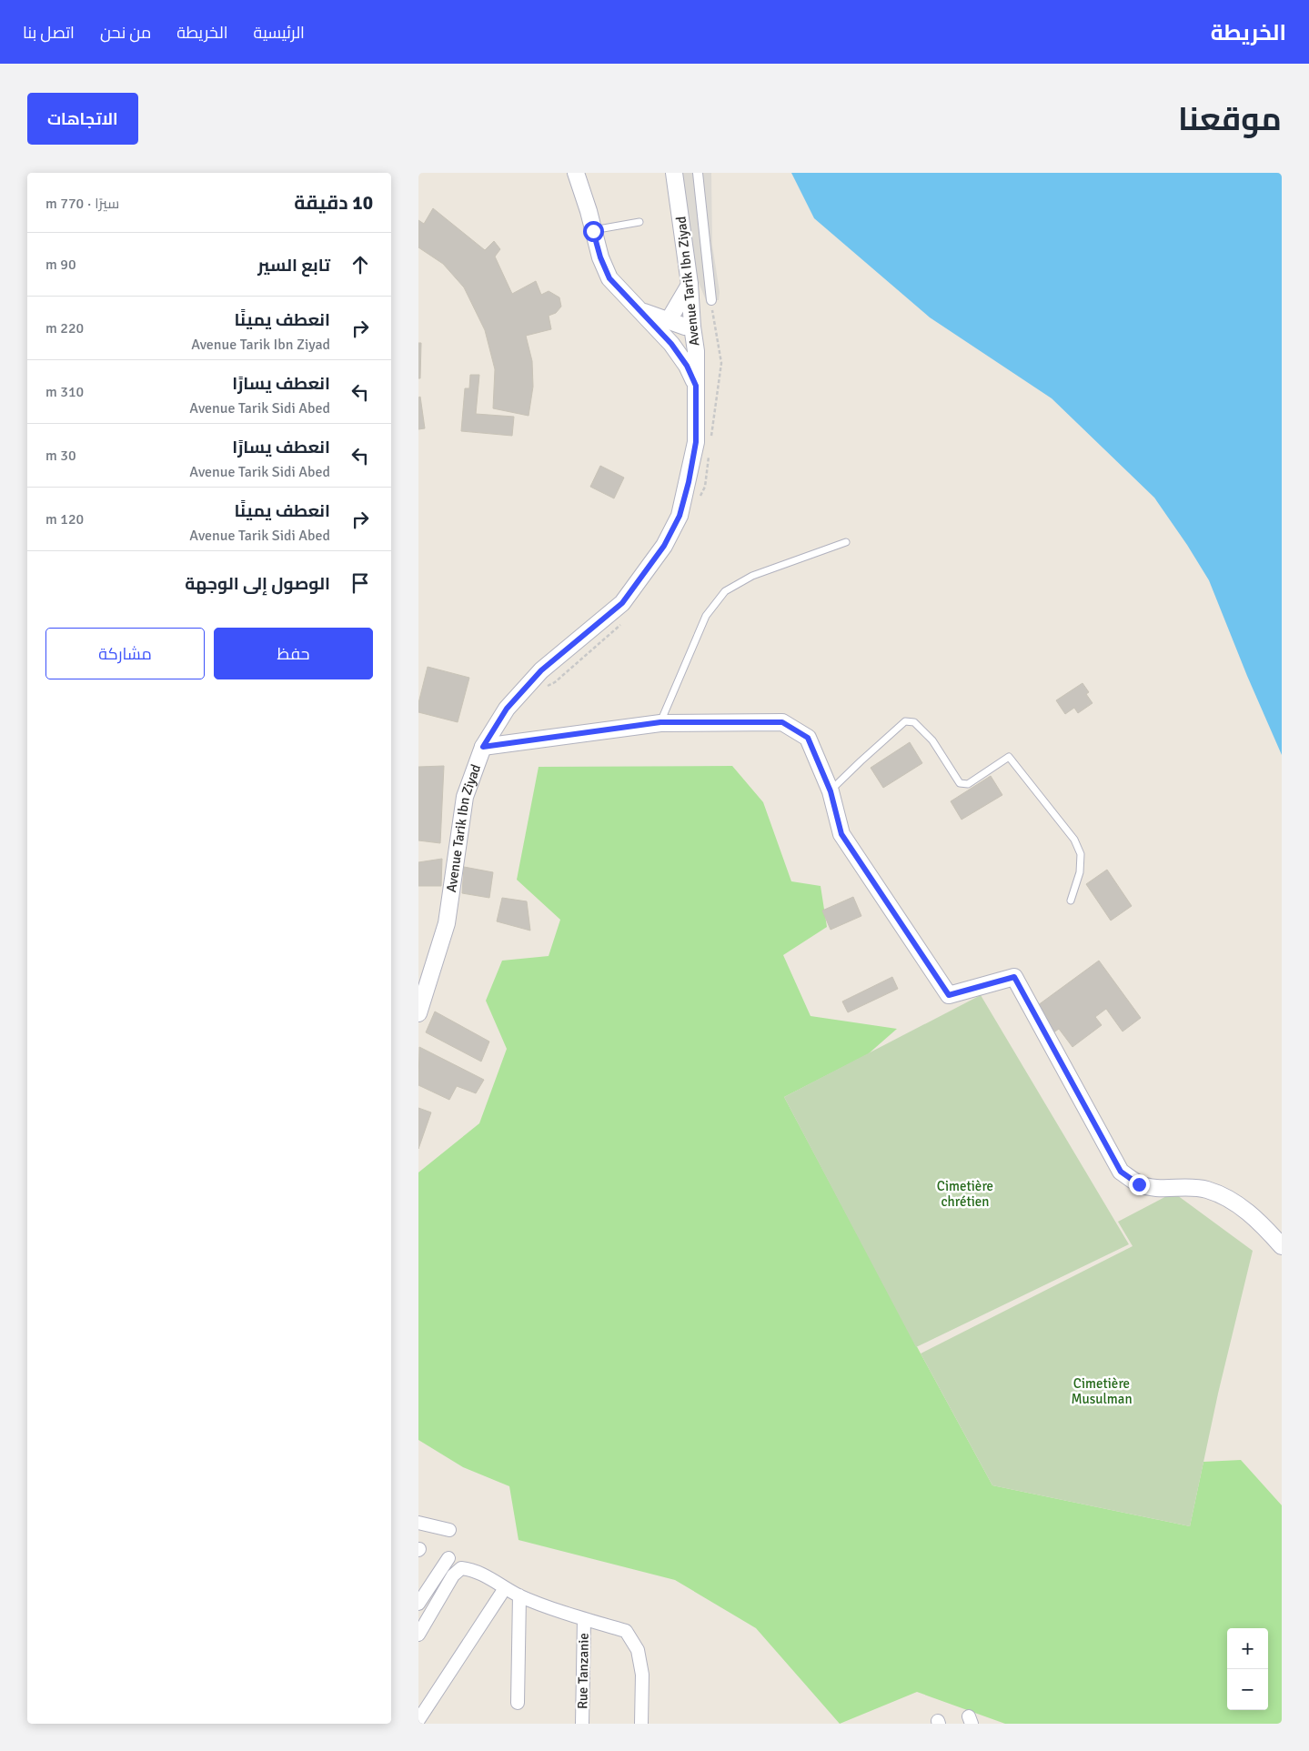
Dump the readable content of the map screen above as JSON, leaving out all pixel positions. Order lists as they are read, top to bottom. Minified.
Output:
{"streets":{"street":["Avenue Tarik Ibn Ziyad","Rue Tanzanie"]},"parks":["Cimetière chrétien","Cimetière Musulman"],"page":{"header":"الخريطة","nav":["الرئيسية","الخريطة","من نحن","اتصل بنا"],"title":"موقعنا","buttons":["الاتجاهات",["حفظ","مشاركة"]],"heading":["10 دقيقة","سيرًا · 770 m"],"list":[["تابع السير","90 m"],["انعطف يمينًا","Avenue Tarik Ibn Ziyad","220 m"],["انعطف يسارًا","Avenue Tarik Sidi Abed","310 m"],["انعطف يسارًا","Avenue Tarik Sidi Abed","30 m"],["انعطف يمينًا","Avenue Tarik Sidi Abed","120 m"],"الوصول إلى الوجهة"],"map_buttons":["+","−"]}}
